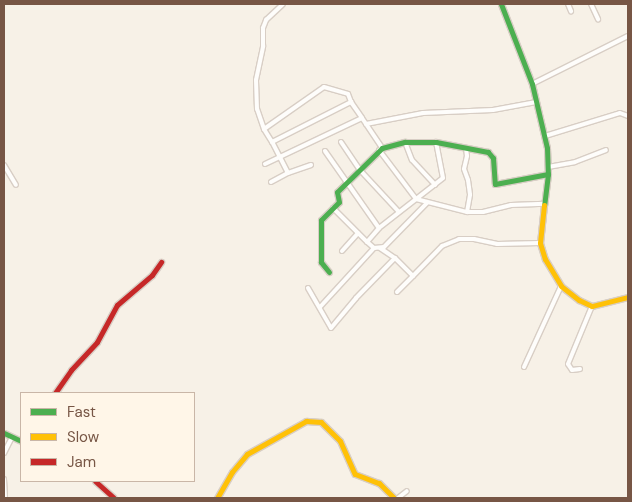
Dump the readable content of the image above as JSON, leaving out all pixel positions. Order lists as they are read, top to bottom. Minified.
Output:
{"legend":["Fast","Slow","Jam"]}
